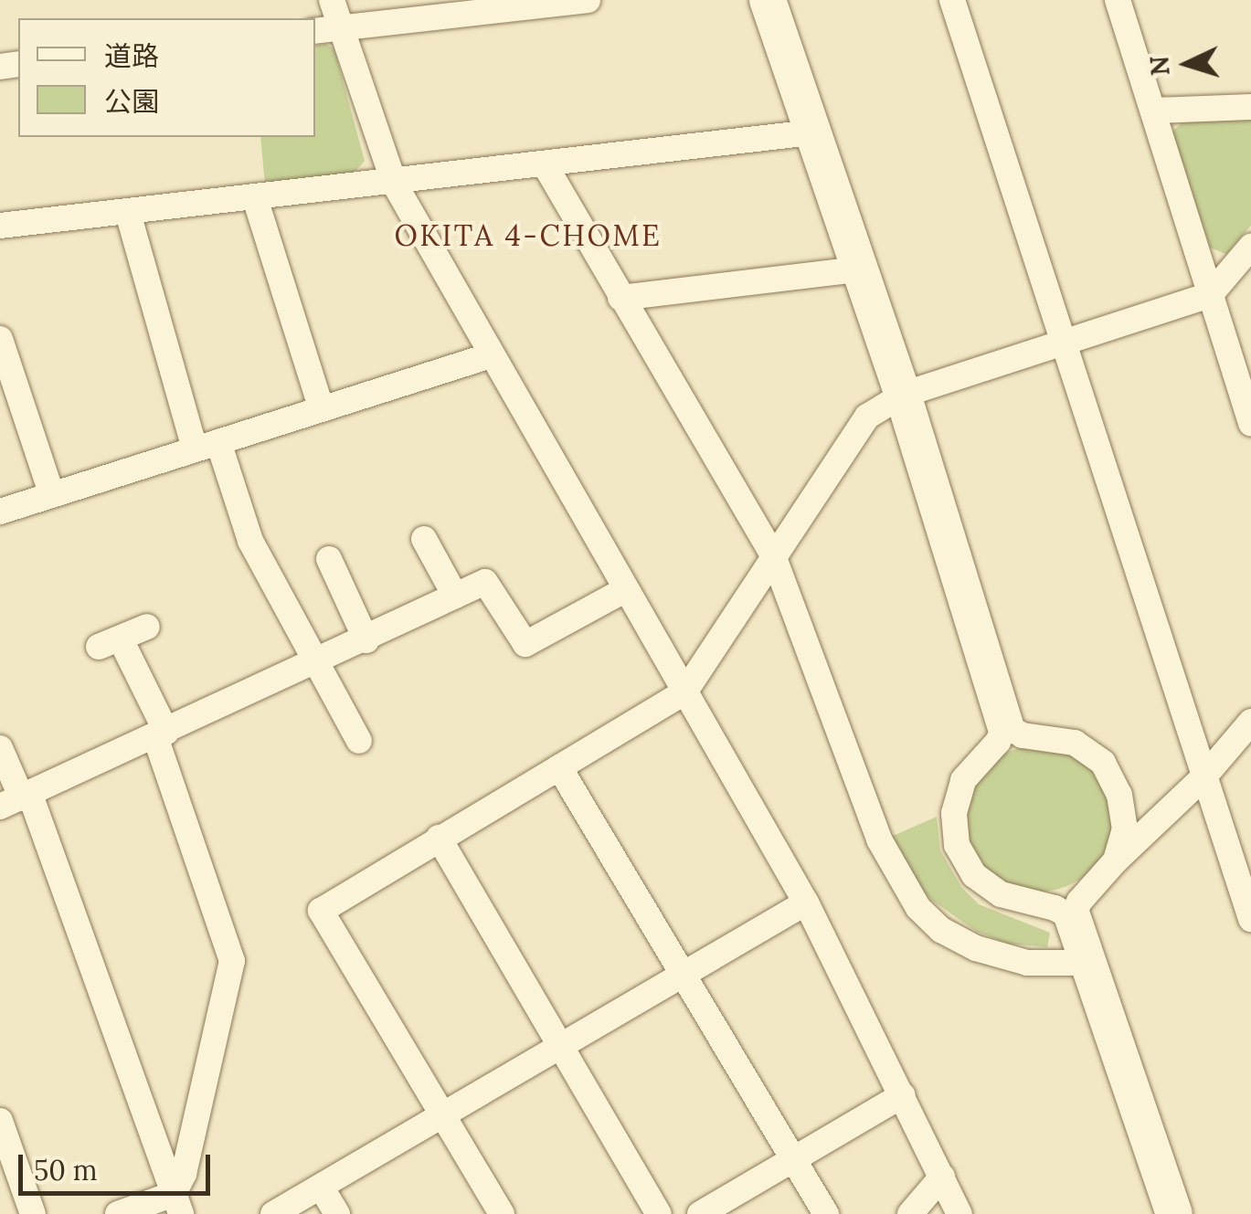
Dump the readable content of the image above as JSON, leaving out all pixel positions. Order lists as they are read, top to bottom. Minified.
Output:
{"districts":["OKITA 4-CHOME"],"legend":["道路","公園"],"scale_bar":"50 m","north":"left"}
